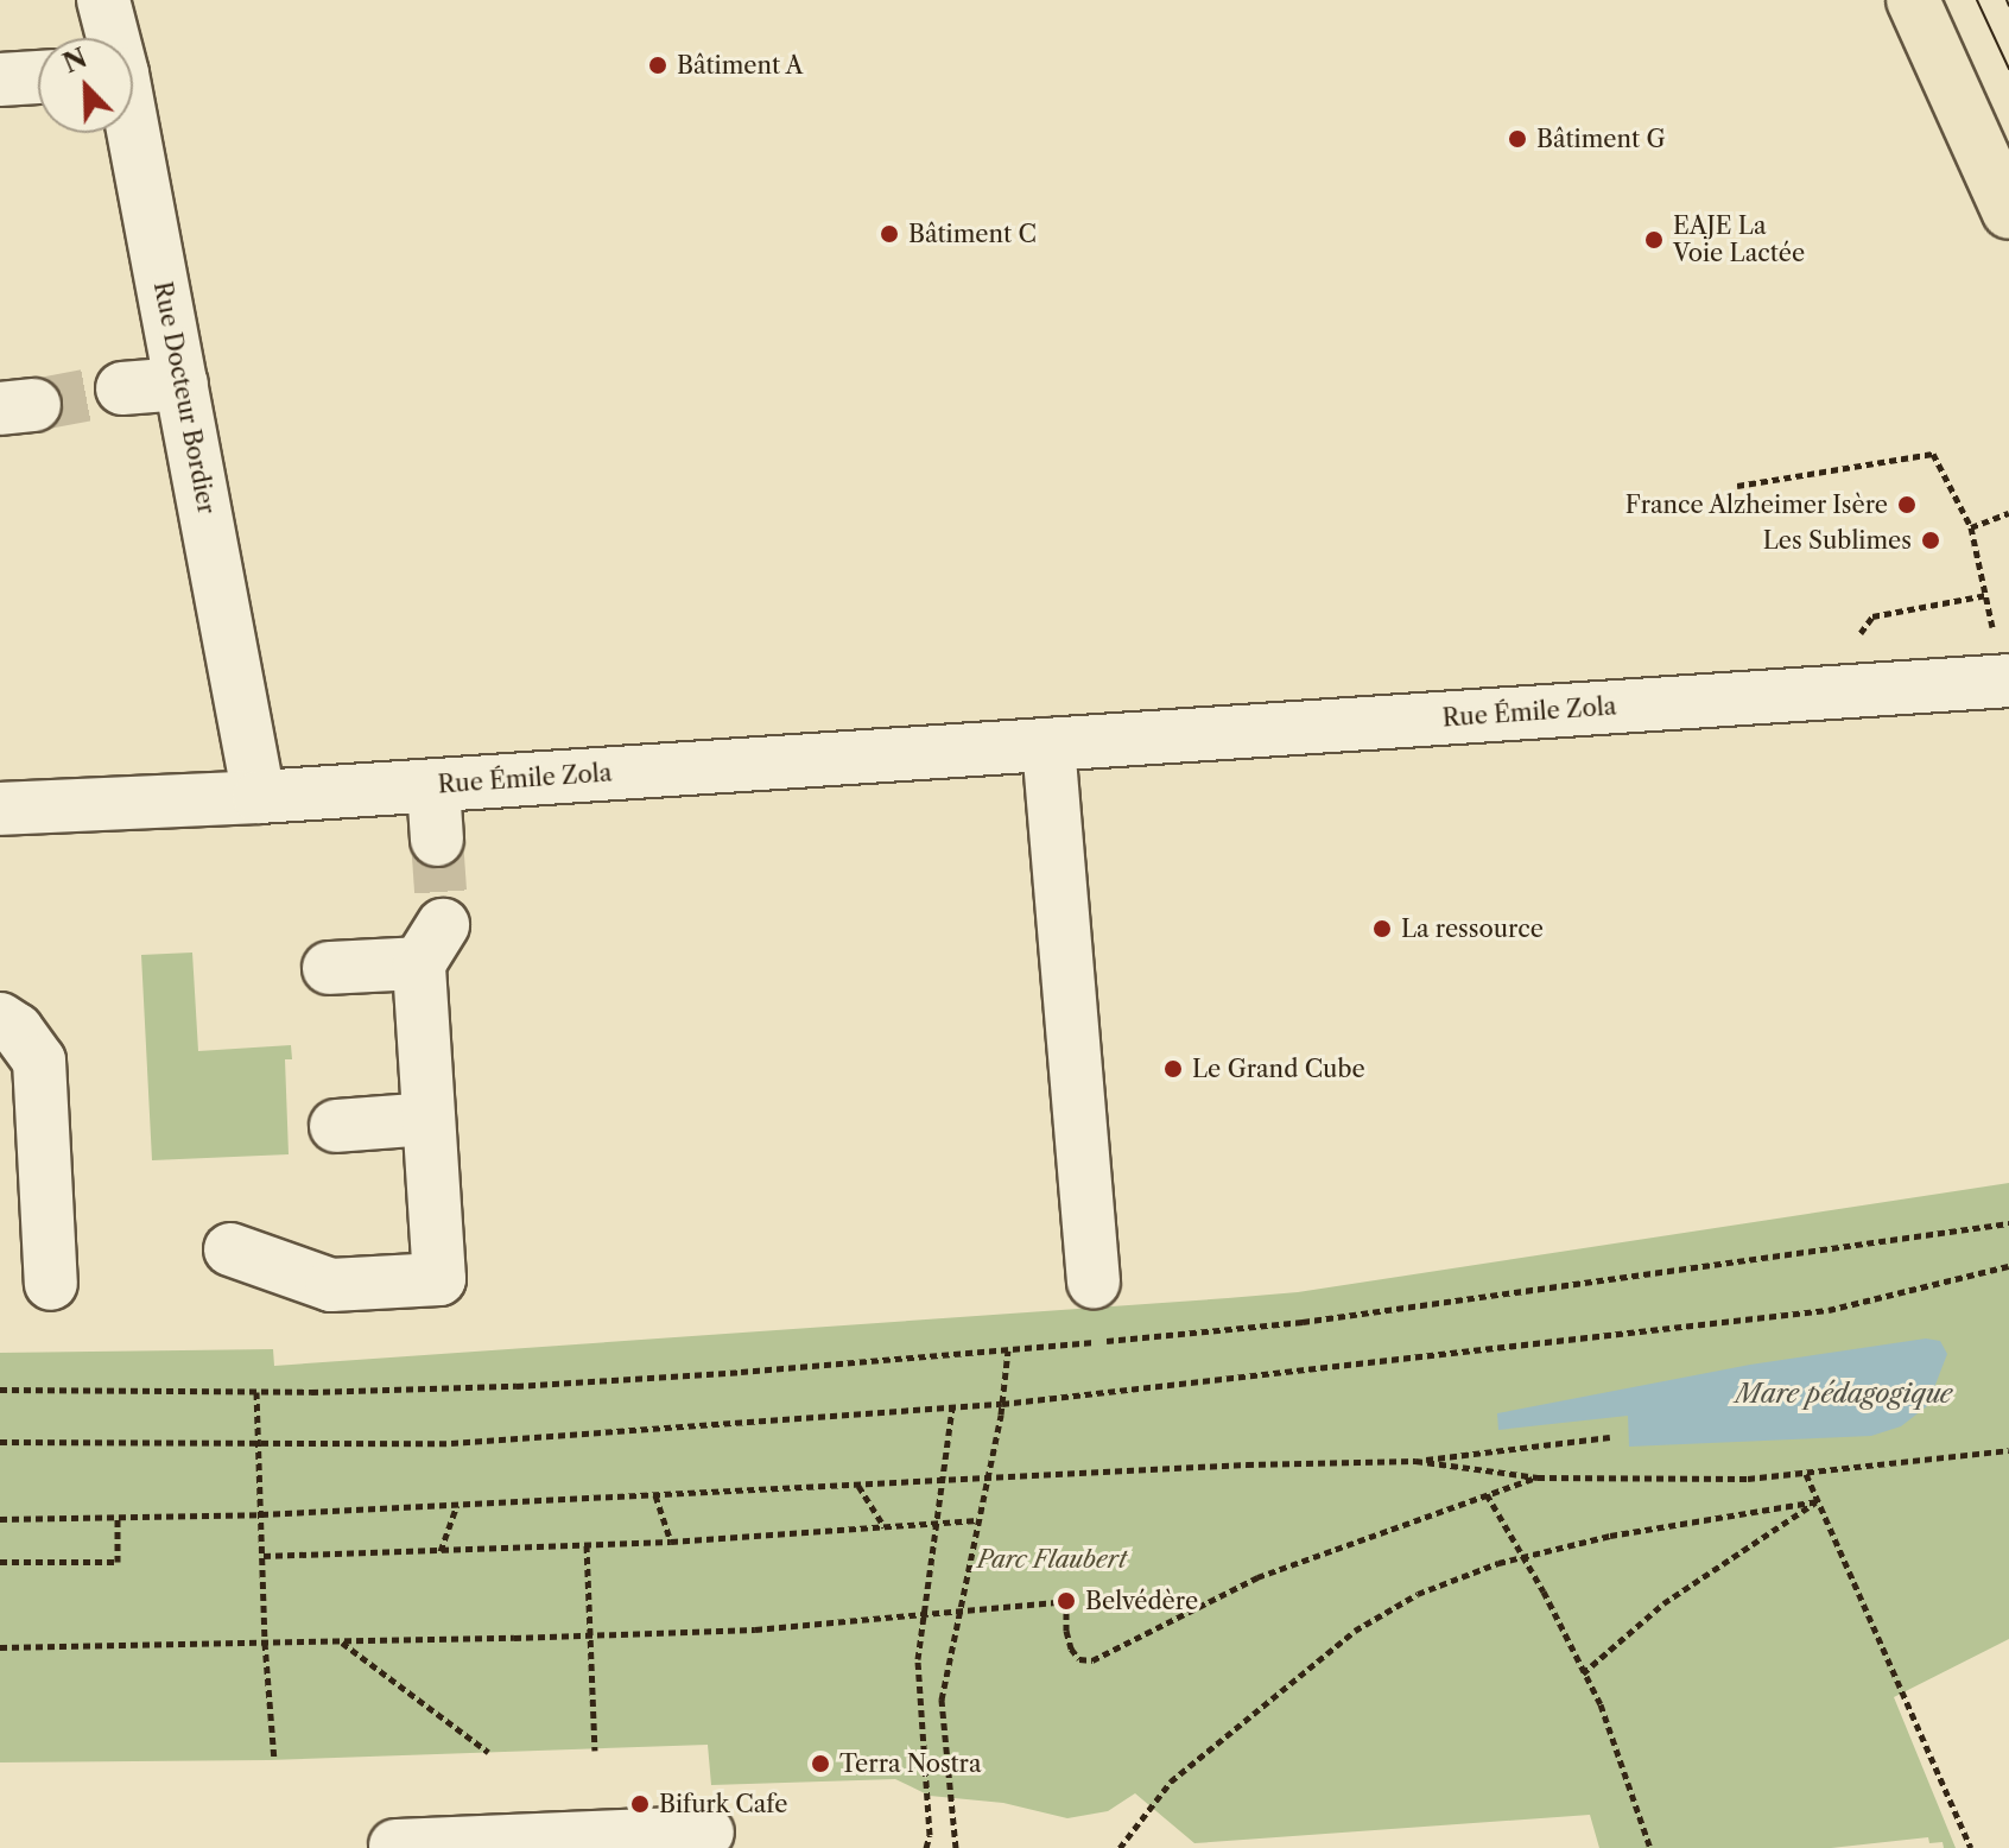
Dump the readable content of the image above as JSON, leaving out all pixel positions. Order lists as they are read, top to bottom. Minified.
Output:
{"streets":{"street":["Rue Docteur Bordier","Rue Émile Zola"]},"crossings":[["Rue Docteur Bordier","Rue Émile Zola"]],"water":["Mare pédagogique"],"parks":["Parc Flaubert"],"places":["Bâtiment A","Bâtiment G","Bâtiment C","EAJE La Voie Lactée","France Alzheimer Isère","Les Sublimes","La ressource","Le Grand Cube","Belvédère","Terra Nostra","Bifurk Cafe"],"north":"top left"}
